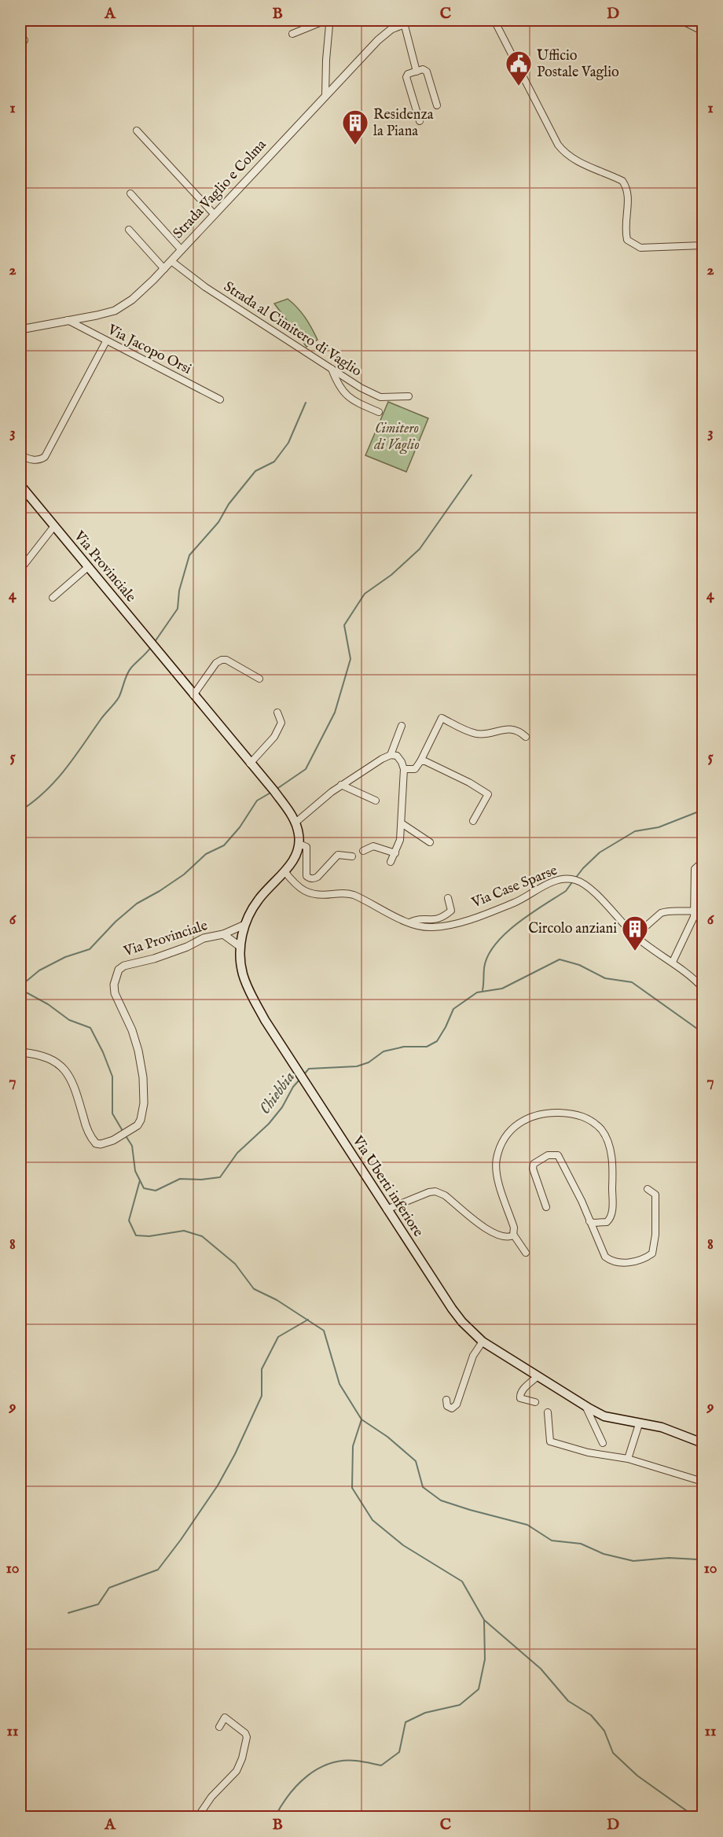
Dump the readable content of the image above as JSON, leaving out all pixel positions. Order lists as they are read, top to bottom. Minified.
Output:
{"streets":{"main road":["Via Provinciale","Via Uberti inferiore"],"street":["Strada Vaglio e Colma","Strada al Cimitero di Vaglio","Via Jacopo Orsi","Via Case Sparse"]},"crossings":[["Strada Vaglio e Colma","Strada al Cimitero di Vaglio"],["Strada Vaglio e Colma","Via Jacopo Orsi"],["Via Provinciale","Via Uberti inferiore"],["Via Case Sparse","Via Uberti inferiore"]],"water":["Chiebbia"],"parks":["Cimitero di Vaglio"],"places":{"public building":["Ufficio Postale Vaglio"],"building":["Residenza la Piana","Circolo anziani"]},"grid":{"columns":["A","B","C","D"],"rows":["1","2","3","4","5","6","7","8","9","10","11"]}}
